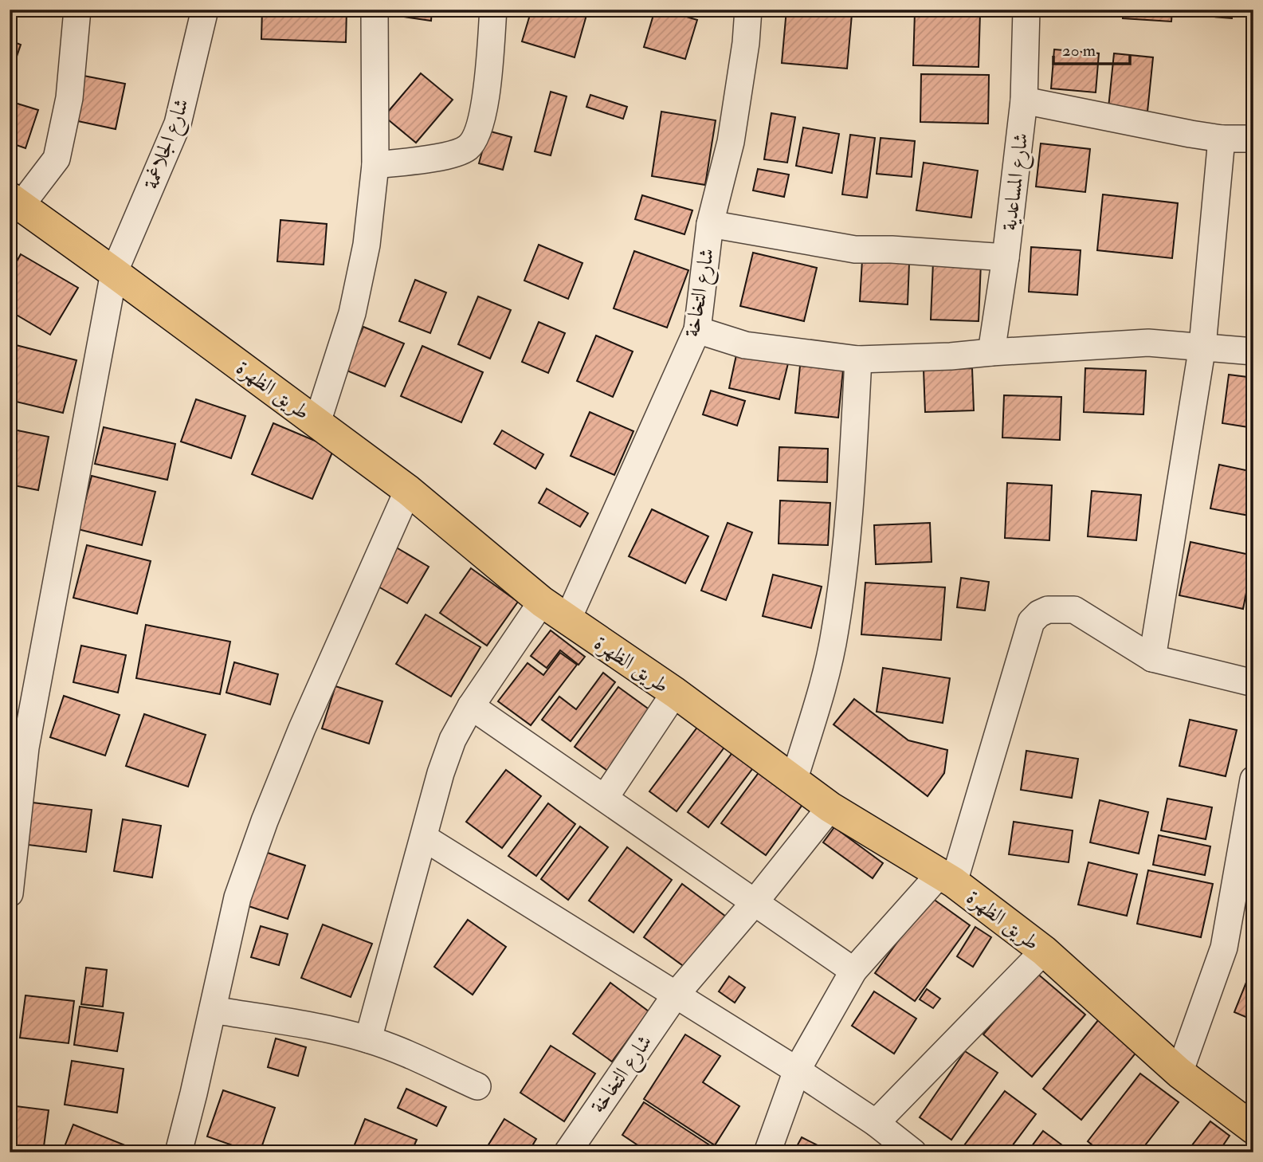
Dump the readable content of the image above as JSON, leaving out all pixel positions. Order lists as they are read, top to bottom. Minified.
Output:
{"streets":{"main road":["طريق الظهرة"],"street":["شارع الجلاغمة","شارع المساعدية","شارع التخاخة"]},"crossings":[["شارع الجلاغمة","طريق الظهرة"],["شارع التخاخة","طريق الظهرة"]],"scale_bar":"20 m"}
